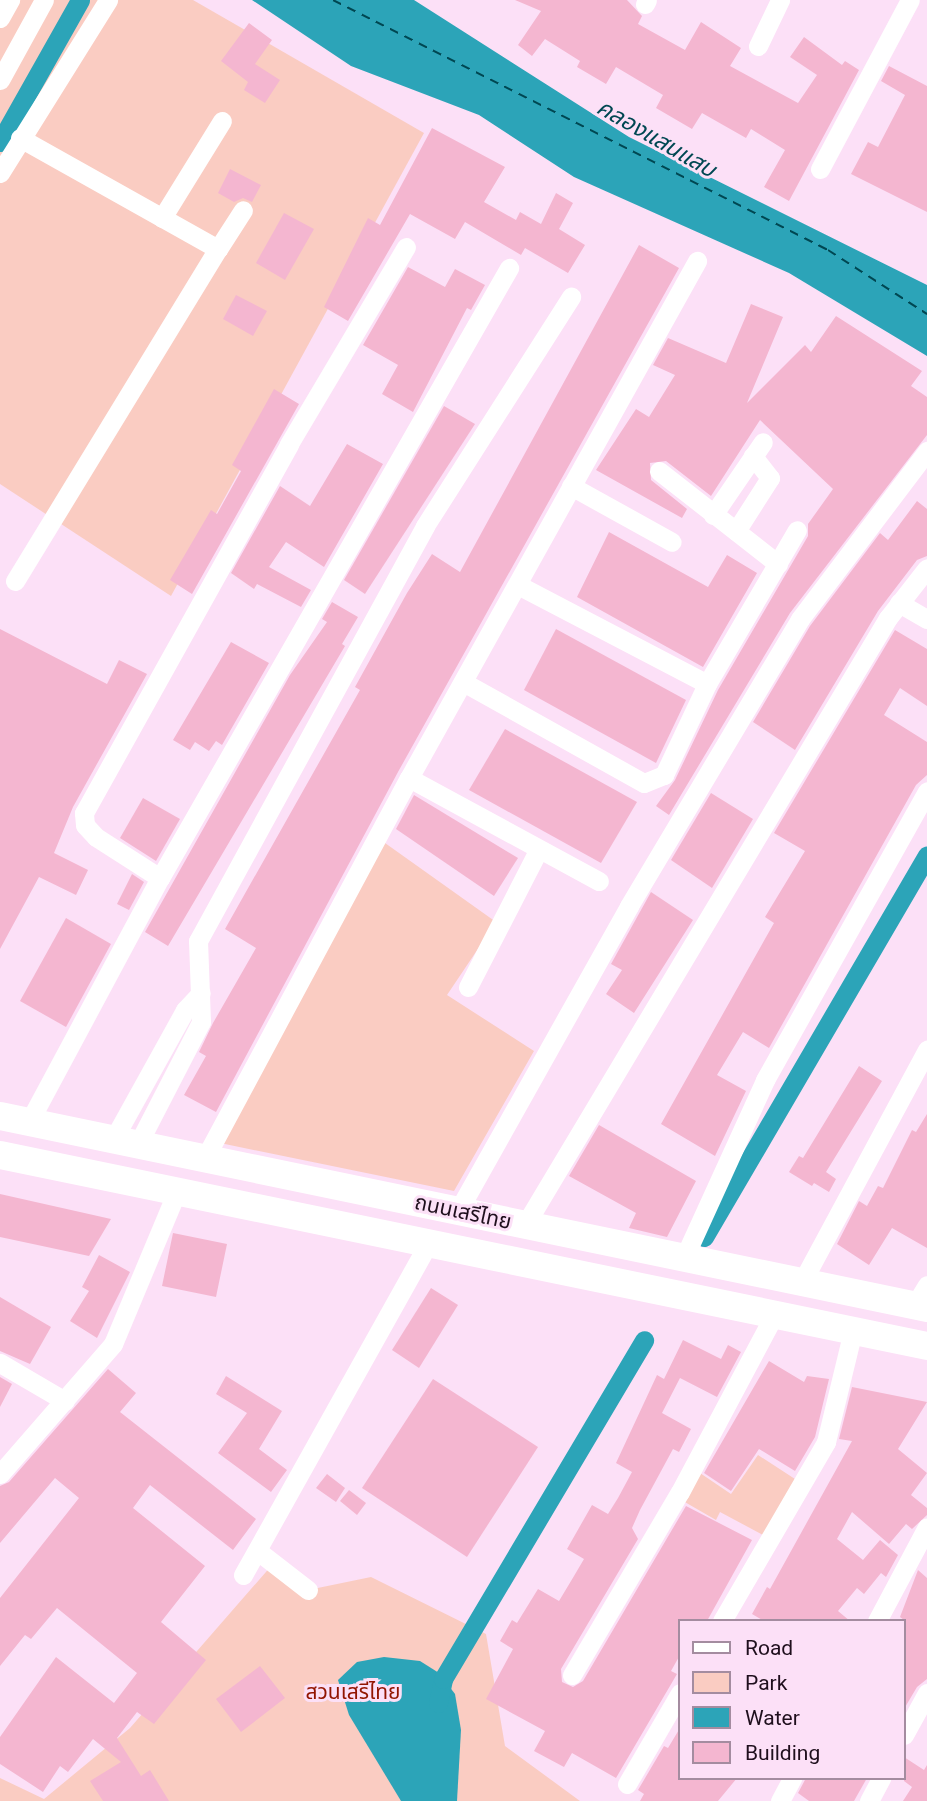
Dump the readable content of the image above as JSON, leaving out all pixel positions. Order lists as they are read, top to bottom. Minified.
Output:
{"streets":{"main road":["ถนนเสรีไทย"]},"water":["คลองแสนแสบ"],"parks":["สวนเสรีไทย"],"legend":["Road","Park","Water","Building"]}
